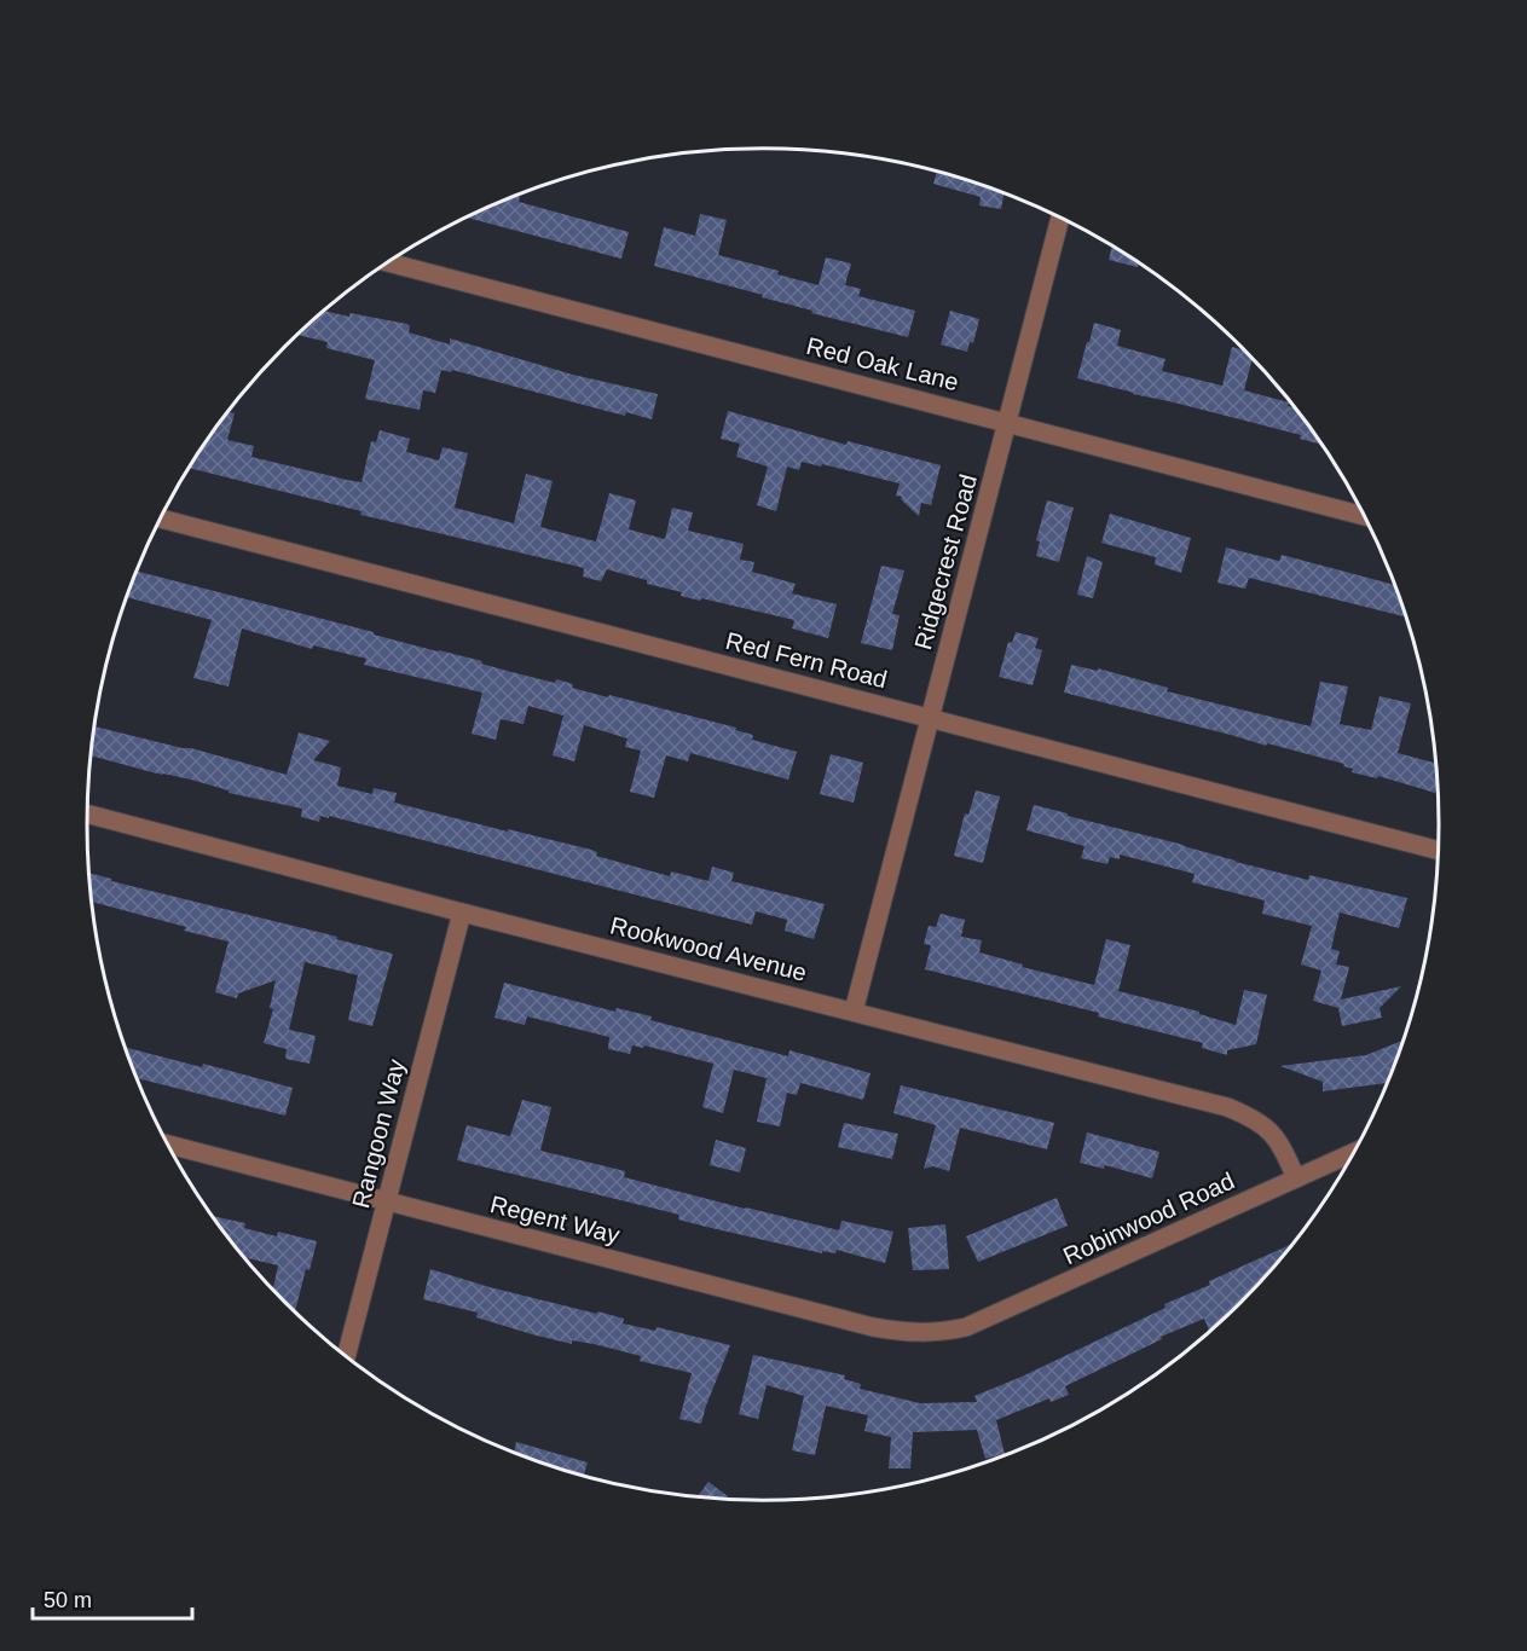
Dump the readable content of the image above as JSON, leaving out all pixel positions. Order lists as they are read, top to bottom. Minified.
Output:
{"streets":{"street":["Red Oak Lane","Ridgecrest Road","Red Fern Road","Rookwood Avenue","Rangoon Way","Robinwood Road","Regent Way"]},"crossings":[["Red Oak Lane","Ridgecrest Road"],["Ridgecrest Road","Red Fern Road"],["Ridgecrest Road","Rookwood Avenue"],["Rookwood Avenue","Rangoon Way"],["Rookwood Avenue","Robinwood Road"],["Rangoon Way","Regent Way"],["Robinwood Road","Regent Way"]],"scale_bar":"50 m"}
